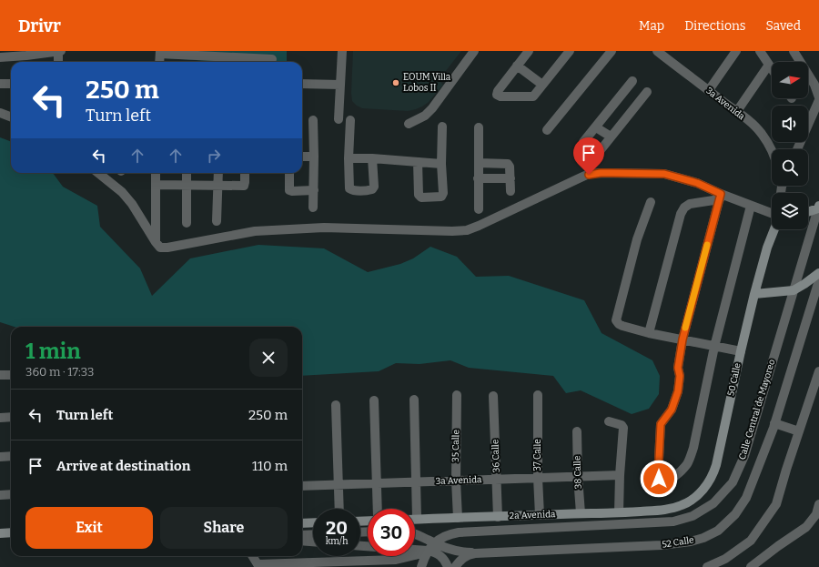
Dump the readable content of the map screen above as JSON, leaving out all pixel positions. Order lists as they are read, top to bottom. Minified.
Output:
{"streets":{"main road":["50 Calle","2a Avenida"],"street":["3a Avenida","Calle Central de Mayoreo","35 Calle","37 Calle","36 Calle","38 Calle","52 Calle"]},"crossings":[["3a Avenida","35 Calle"],["3a Avenida","37 Calle"],["3a Avenida","36 Calle"],["3a Avenida","38 Calle"],["50 Calle","2a Avenida"],["35 Calle","2a Avenida"],["37 Calle","2a Avenida"],["36 Calle","2a Avenida"],["38 Calle","2a Avenida"]],"places":["EOUM Villa Lobos II"],"north":"right","page":{"header":"Drivr","nav":["Map","Directions","Saved"],"turn":["250 m","Turn left"],"heading":["1 min","360 m · 17:33"],"list":[{"name":"Turn left","value":"250 m"},{"name":"Arrive at destination","value":"110 m"}],"buttons":["Exit","Share"],"speed":"20 km/h","limit":"30"}}
